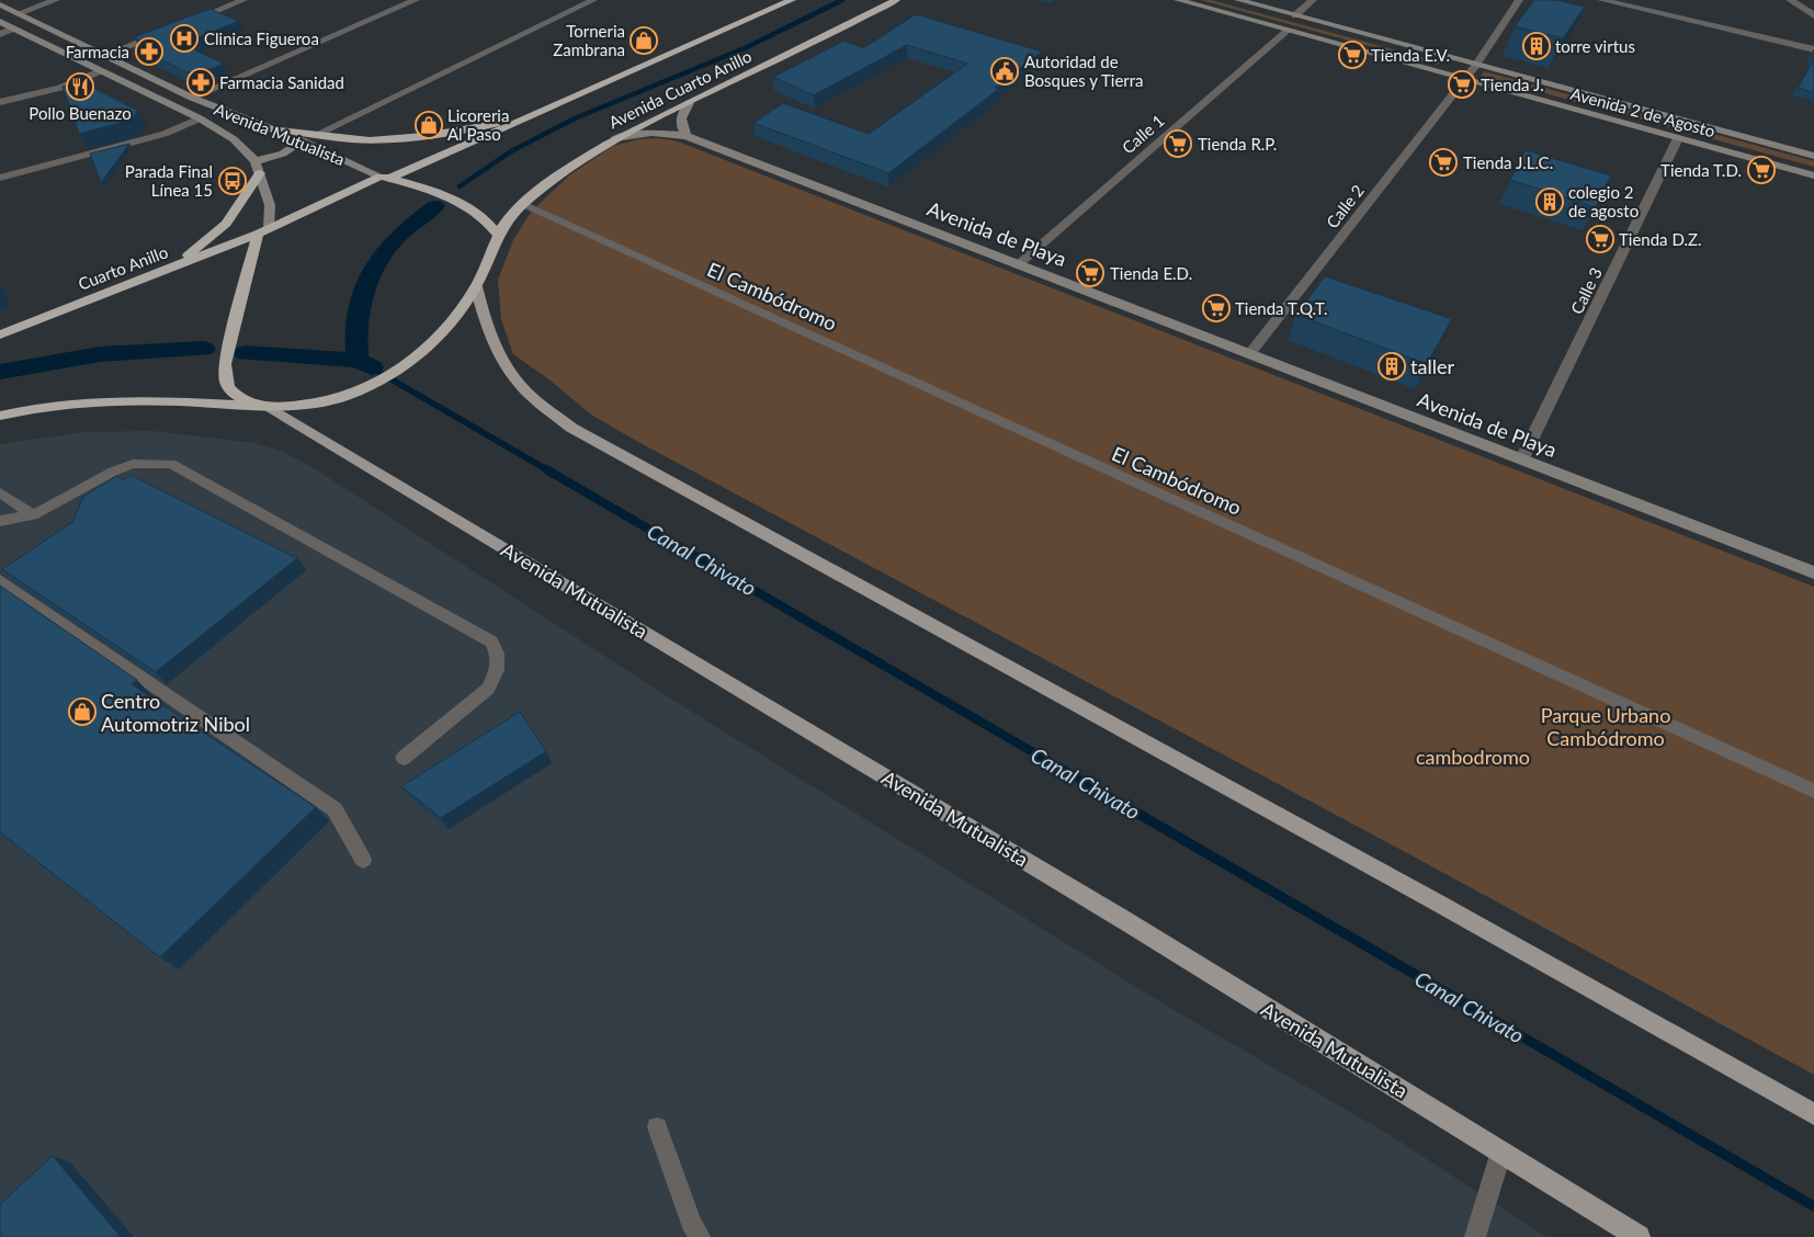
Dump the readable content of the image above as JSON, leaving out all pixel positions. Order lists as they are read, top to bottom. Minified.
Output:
{"streets":{"highway":["Avenida Cuarto Anillo","Cuarto Anillo"],"main road":["Avenida 2 de Agosto","Avenida Mutualista","Avenida de Playa"],"street":["Calle 1","Calle 2","Calle 3"],"lane":["El Cambódromo"]},"crossings":[["Avenida Cuarto Anillo","Avenida Mutualista"],["Avenida Cuarto Anillo","Avenida de Playa"],["Avenida Cuarto Anillo","Cuarto Anillo"],["Avenida Cuarto Anillo","El Cambódromo"],["Avenida 2 de Agosto","Calle 1"],["Avenida 2 de Agosto","Calle 2"],["Avenida 2 de Agosto","Calle 3"],["Avenida Mutualista","Cuarto Anillo"],["Calle 1","Avenida de Playa"],["Calle 2","Avenida de Playa"],["Avenida de Playa","Calle 3"]],"water":["Canal Chivato"],"parks":["Parque Urbano Cambódromo","cambodromo"],"places":{"hospital":["Clinica Figueroa"],"shop":["Torneria Zambrana","Licoreria Al Paso","Centro Automotriz Nibol"],"building":["torre virtus","colegio 2 de agosto","taller"],"pharmacy":["Farmacia","Farmacia Sanidad"],"supermarket":["Tienda E.V.","Tienda J.","Tienda R.P.","Tienda J.L.C.","Tienda T.D.","Tienda D.Z.","Tienda E.D.","Tienda T.Q.T."],"public building":["Autoridad de Bosques y Tierra"],"restaurant":["Pollo Buenazo"],"bus stop":["Parada Final Línea 15"]}}
